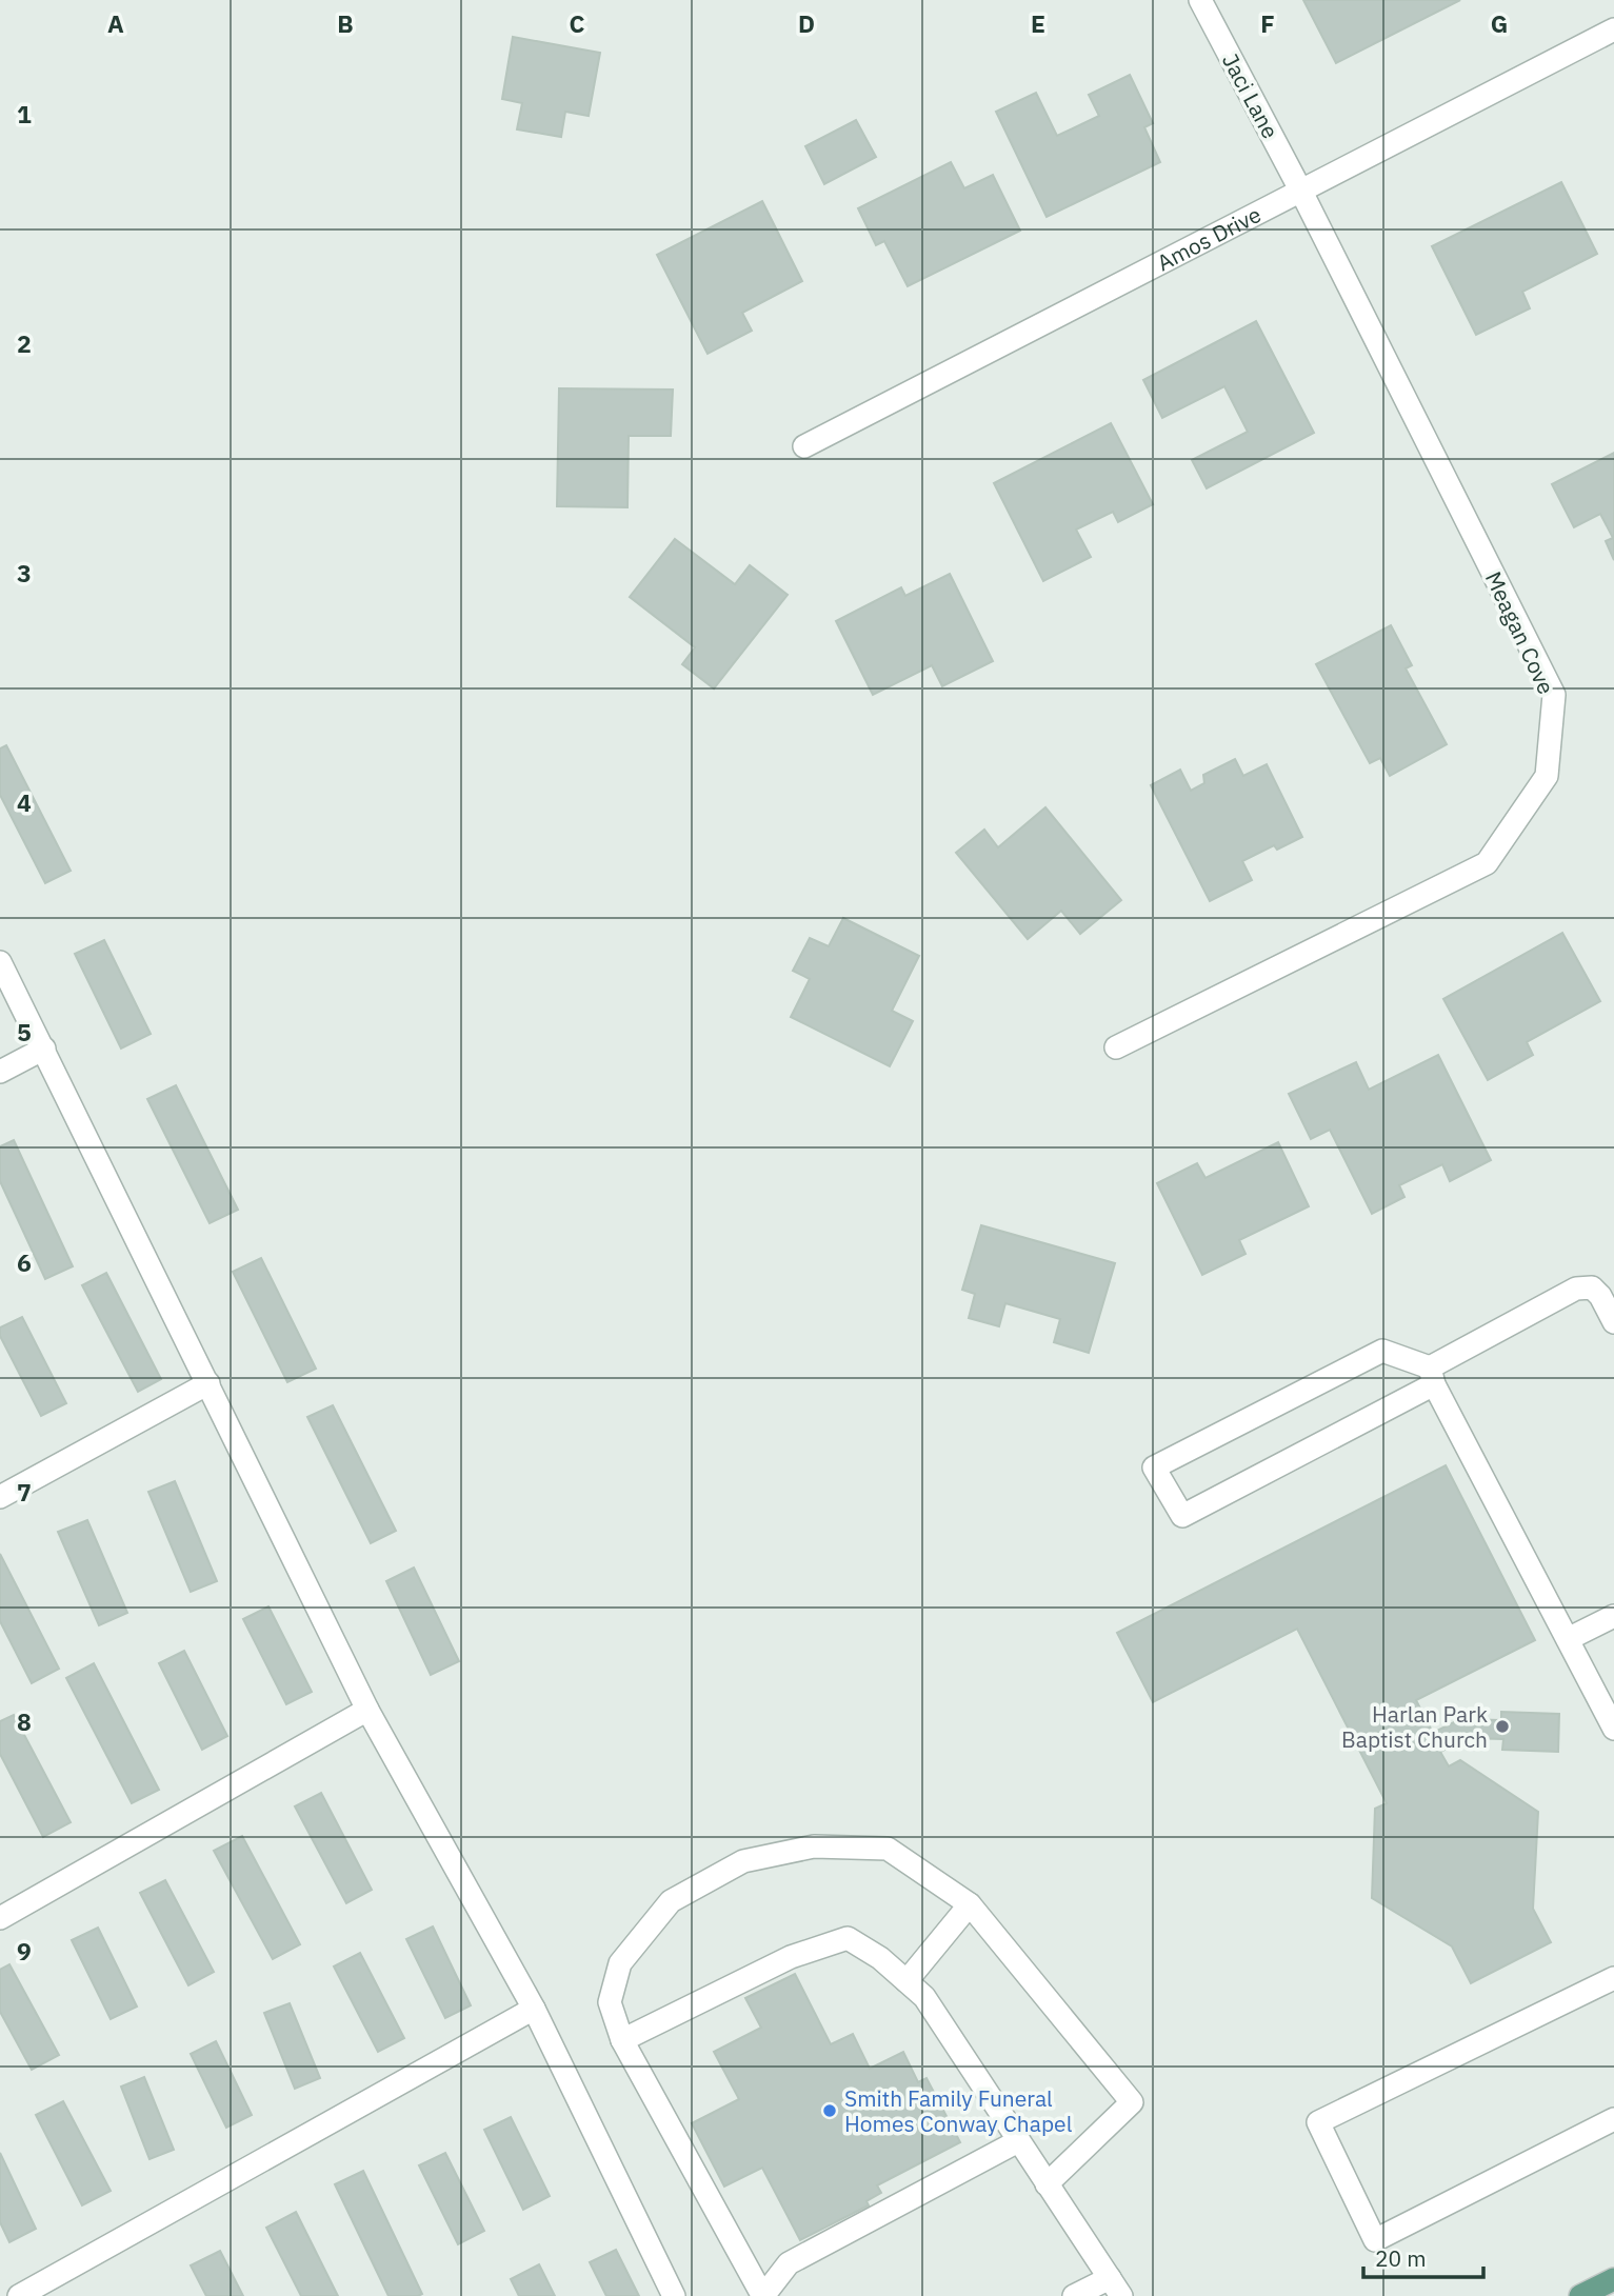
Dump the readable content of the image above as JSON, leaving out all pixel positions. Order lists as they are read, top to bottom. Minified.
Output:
{"streets":{"street":["Jaci Lane","Amos Drive","Meagan Cove"]},"crossings":[["Jaci Lane","Amos Drive"],["Jaci Lane","Meagan Cove"],["Amos Drive","Meagan Cove"]],"places":["Harlan Park Baptist Church","Smith Family Funeral Homes Conway Chapel"],"scale_bar":"20 m","grid":{"columns":["A","B","C","D","E","F","G"],"rows":["1","2","3","4","5","6","7","8","9"]}}
